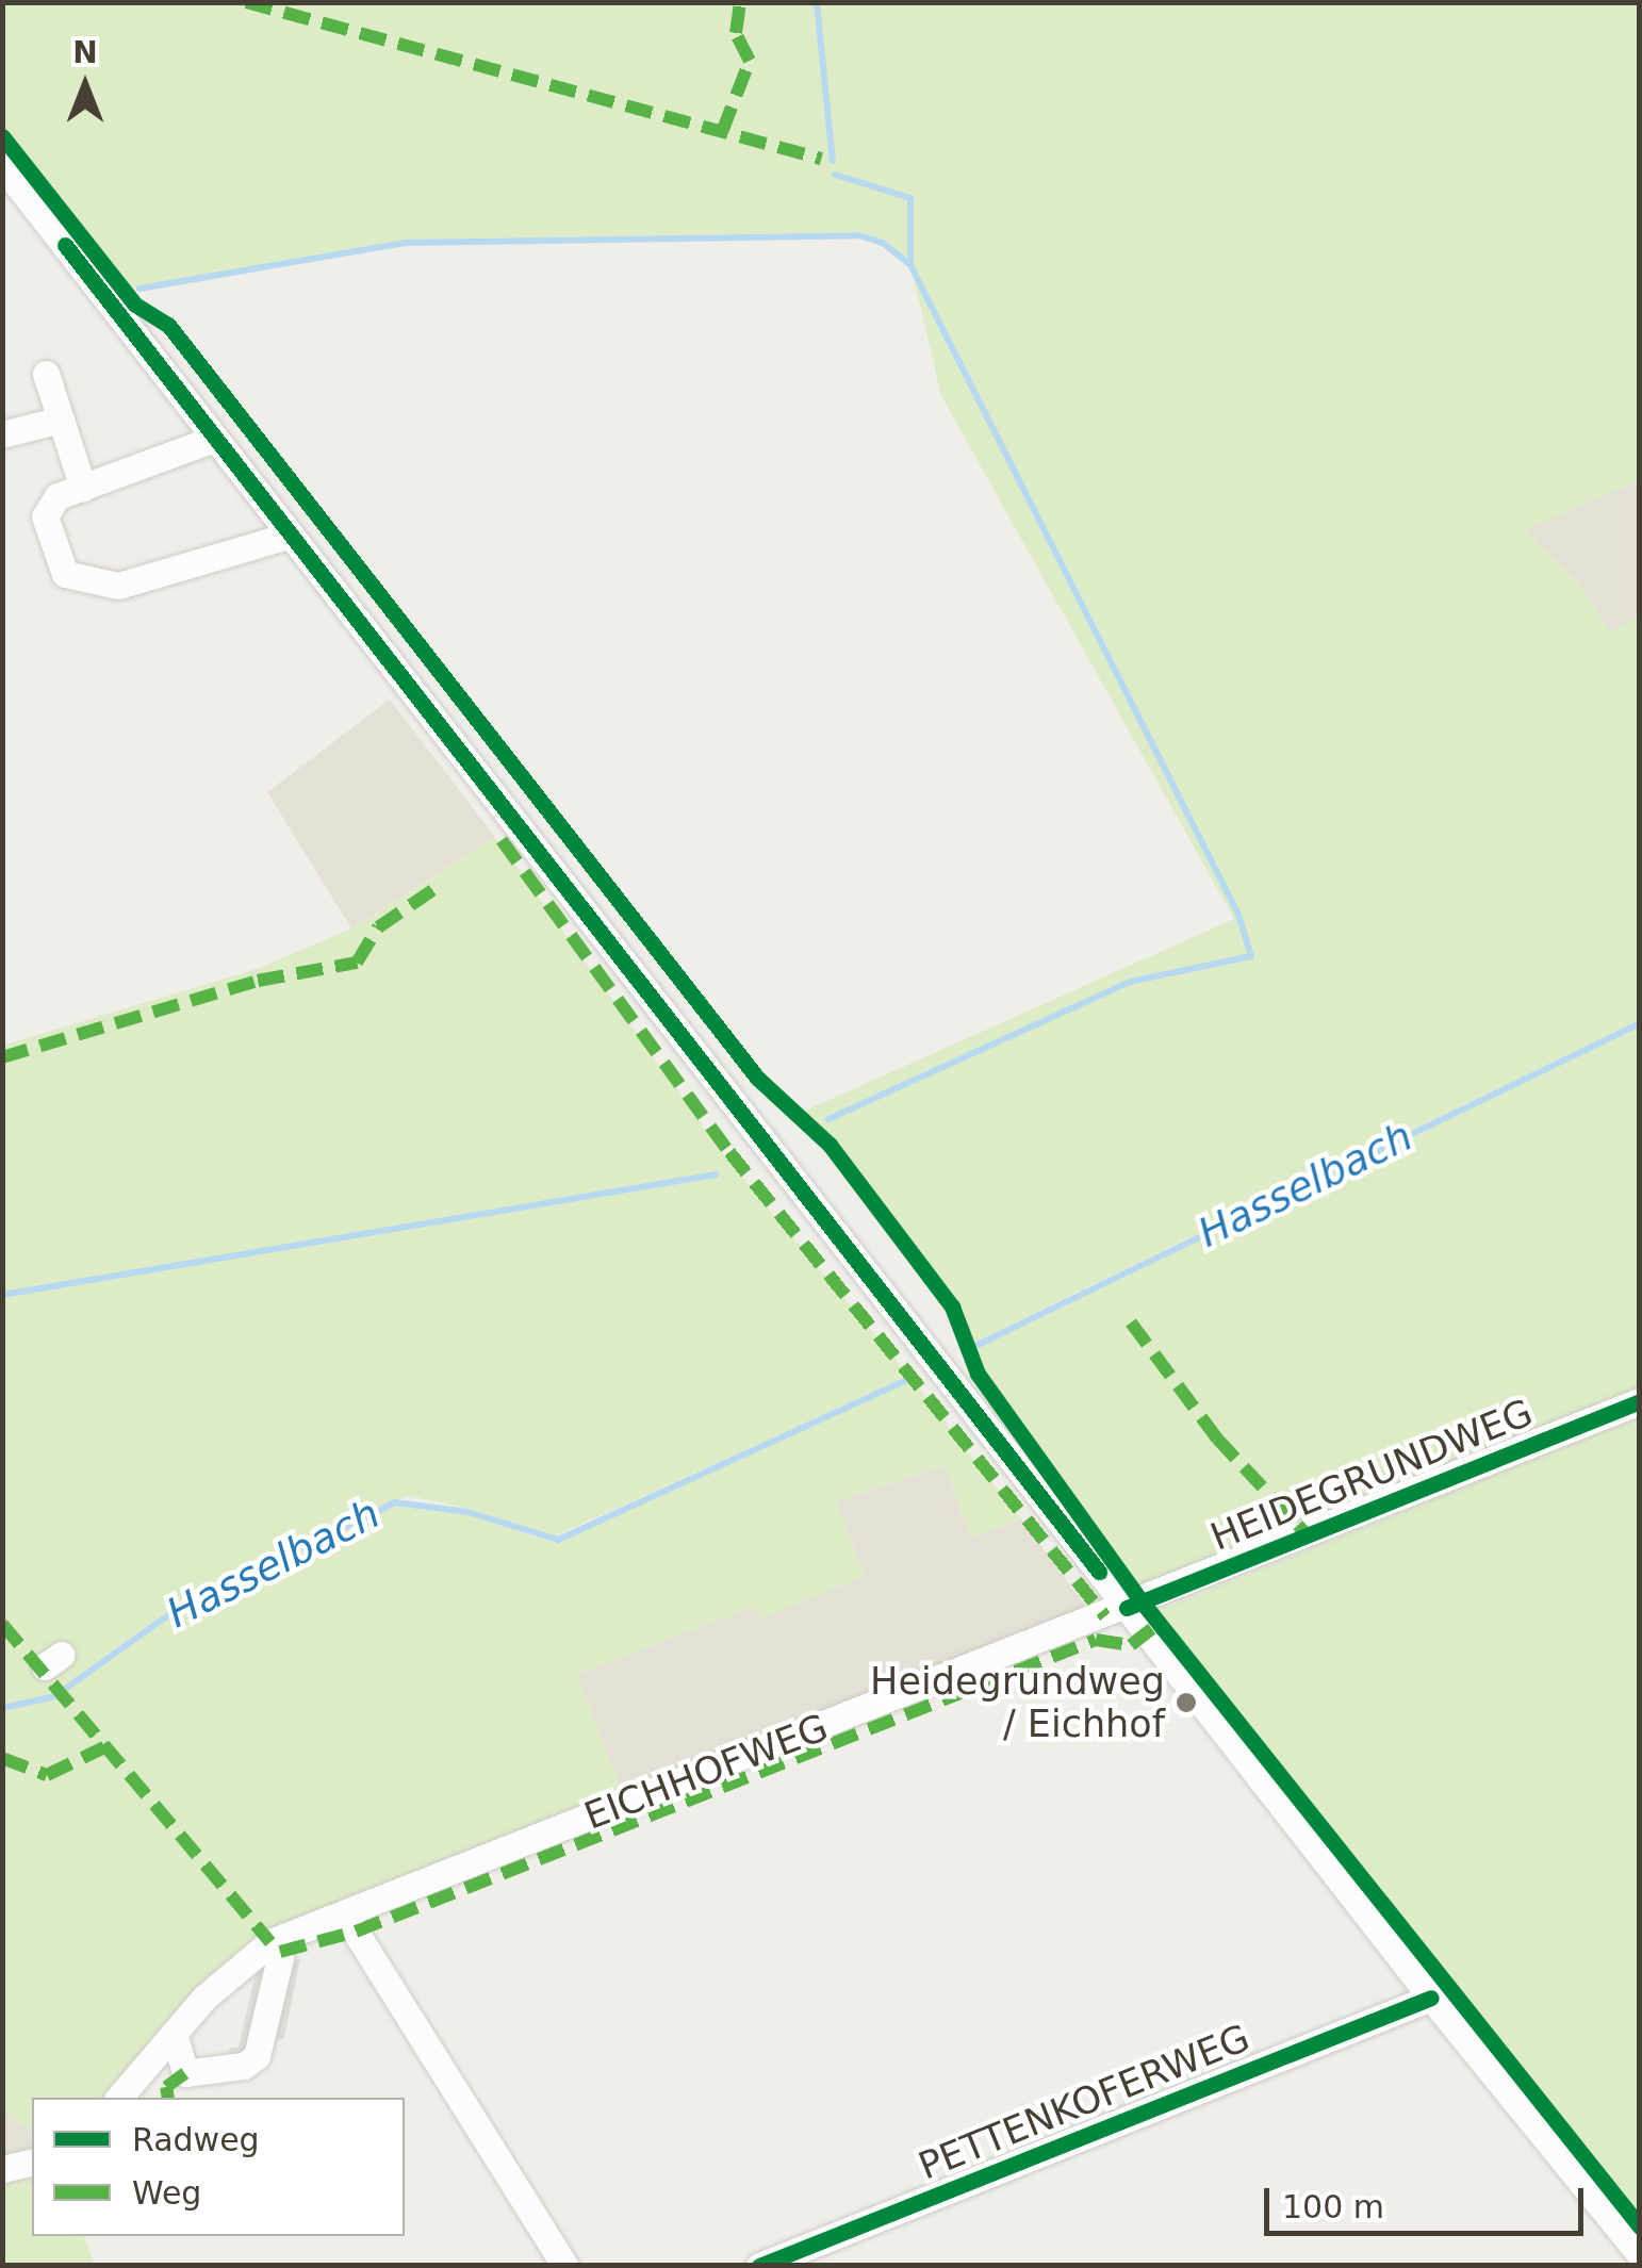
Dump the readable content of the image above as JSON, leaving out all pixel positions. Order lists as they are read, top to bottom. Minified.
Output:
{"streets":{"street":["HEIDEGRUNDWEG","EICHHOFWEG","PETTENKOFERWEG"]},"crossings":[["HEIDEGRUNDWEG","EICHHOFWEG"]],"water":["Hasselbach"],"places":["Heidegrundweg / Eichhof"],"legend":["Radweg","Weg"],"scale_bar":"100 m","north":"top"}
